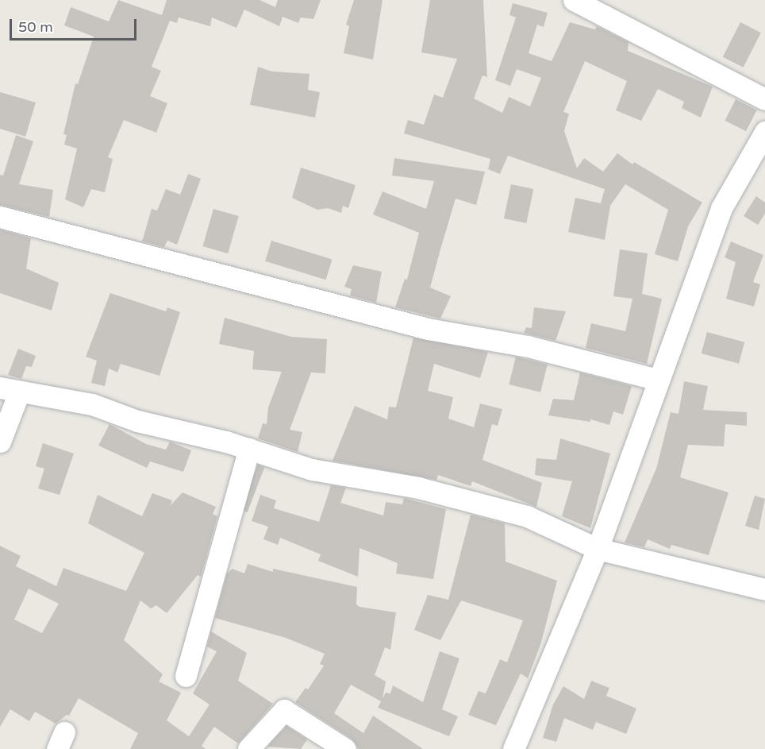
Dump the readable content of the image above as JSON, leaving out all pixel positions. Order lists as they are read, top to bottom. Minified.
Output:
{"scale_bar":"50 m"}
